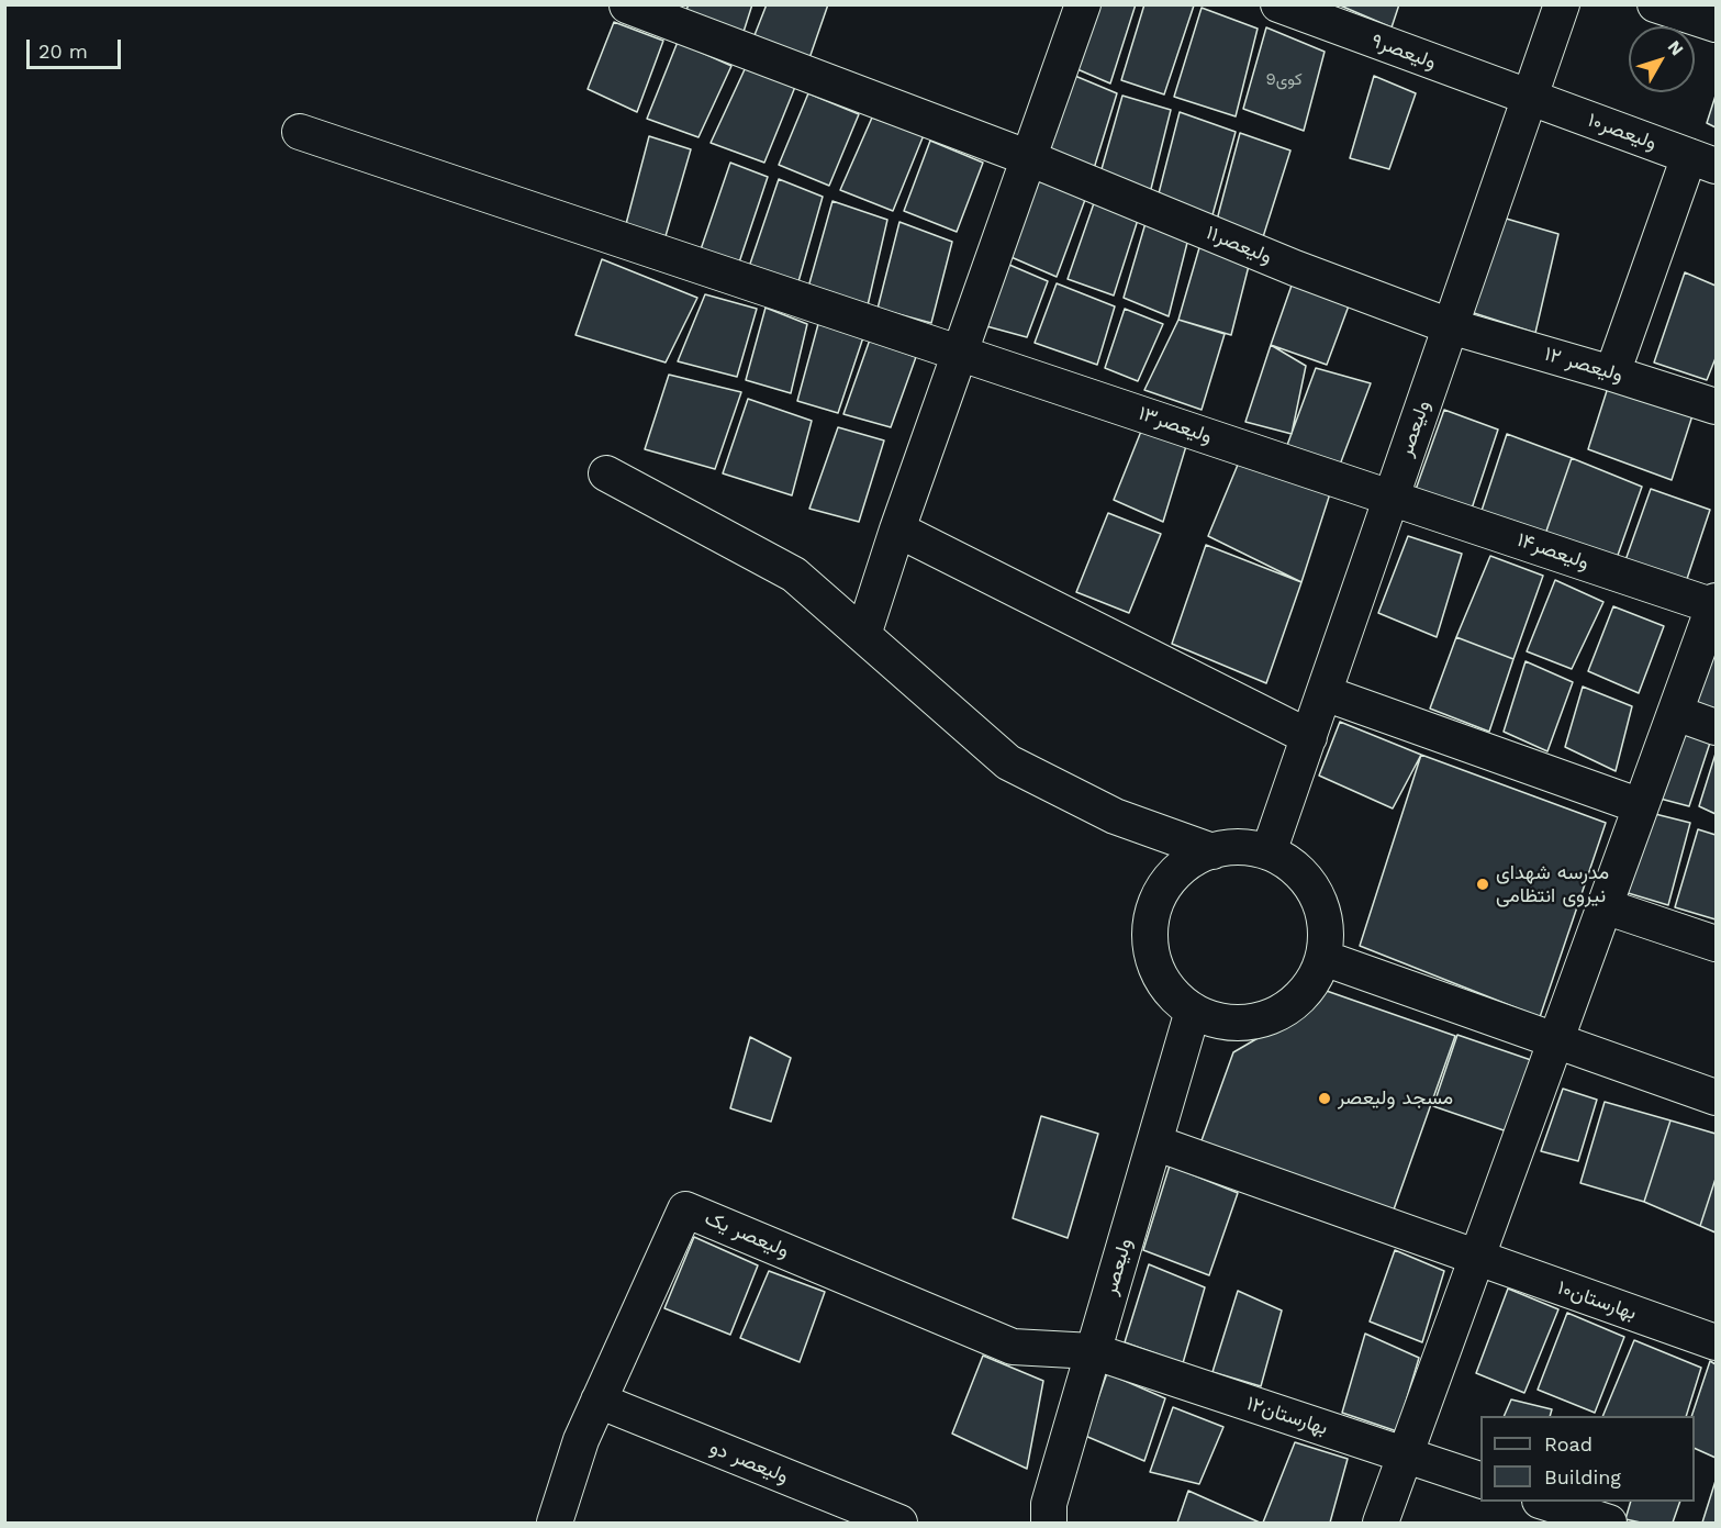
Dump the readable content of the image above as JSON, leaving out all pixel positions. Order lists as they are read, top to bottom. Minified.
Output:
{"streets":{"street":["ولیعصر۹","ولیعصر۱۰","ولیعصر۱۱","ولیعصر ۱۲","ولیعصر۱۳","ولیعصر","ولیعصر۱۴","ولیعصر یک","بهارستان۱۰","بهارستان۱۲","ولیعصر دو"]},"crossings":[["ولیعصر۹","ولیعصر۱۰"],["ولیعصر۹","ولیعصر"],["ولیعصر۱۰","ولیعصر"],["ولیعصر۱۱","ولیعصر ۱۲"],["ولیعصر۱۱","ولیعصر"],["ولیعصر ۱۲","ولیعصر"],["ولیعصر۱۳","ولیعصر"],["ولیعصر۱۳","ولیعصر۱۴"],["ولیعصر","ولیعصر۱۴"],["ولیعصر","ولیعصر یک"],["ولیعصر","بهارستان۱۰"],["ولیعصر","بهارستان۱۲"],["ولیعصر یک","بهارستان۱۲"],["ولیعصر یک","ولیعصر دو"]],"places":["مدرسه شهدای نیروی انتظامی","مسجد ولیعصر"],"house_numbers":["کوی9"],"legend":["Road","Building"],"scale_bar":"20 m","north":"top right"}
